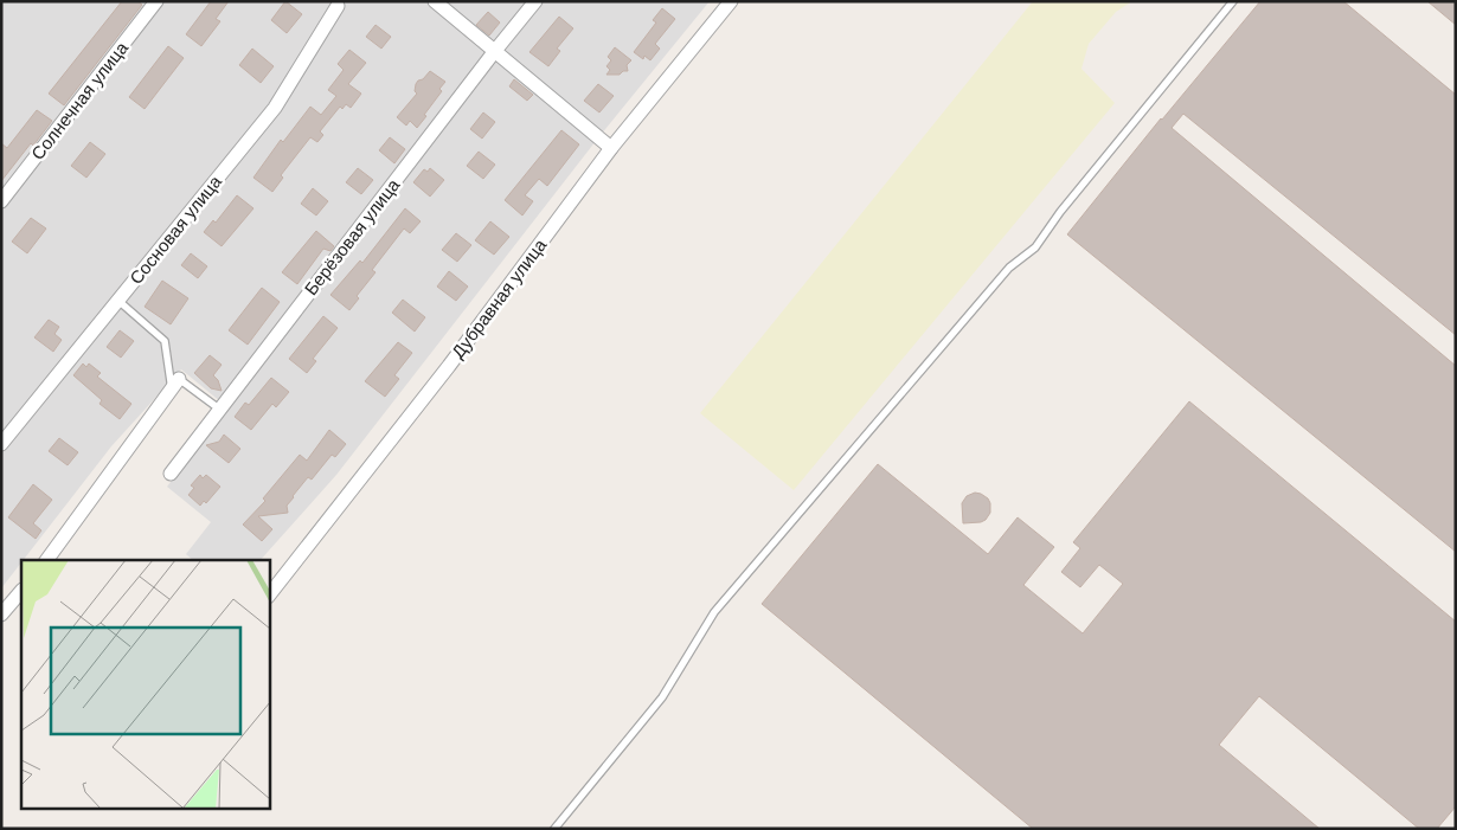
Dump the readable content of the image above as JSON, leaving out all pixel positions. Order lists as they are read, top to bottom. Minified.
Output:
{"streets":{"street":["Солнечная улица","Сосновая улица","Берёзовая улица","Дубравная улица"]}}
